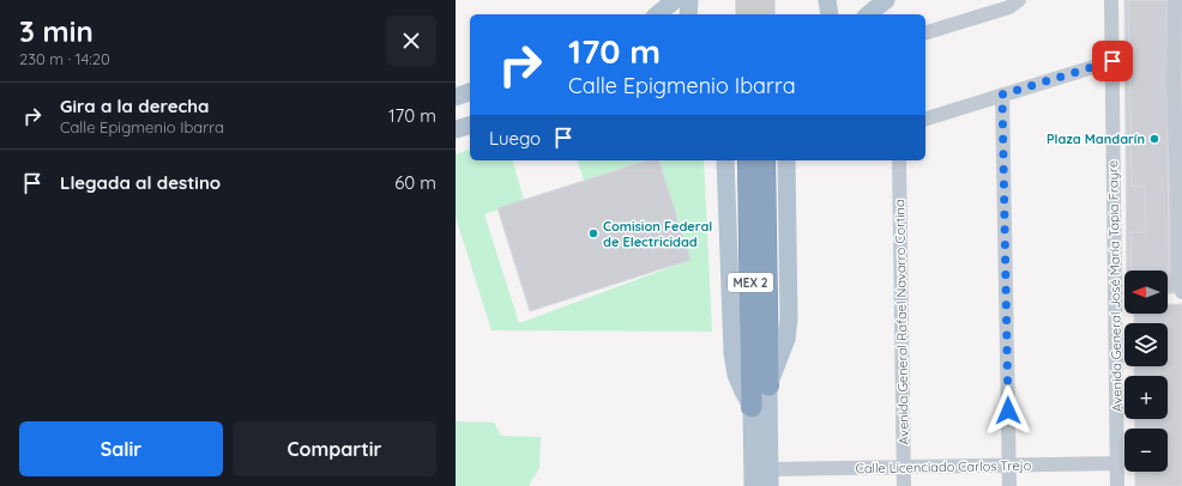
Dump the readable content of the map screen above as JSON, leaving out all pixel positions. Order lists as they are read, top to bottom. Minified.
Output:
{"streets":{"highway":["MEX 2"],"street":["Avenida General José María Tapia Frayre","Avenida General Rafael Navarro Cortina","Calle Licenciado Carlos Trejo"]},"crossings":[["MEX 2","Calle Licenciado Carlos Trejo"],["Avenida General José María Tapia Frayre","Calle Licenciado Carlos Trejo"],["Avenida General Rafael Navarro Cortina","Calle Licenciado Carlos Trejo"]],"places":["Plaza Mandarín","Comision Federal de Electricidad"],"north":"left","page":{"heading":["3 min","230 m · 14:20"],"turn":["170 m","Calle Epigmenio Ibarra"],"list":[{"name":"Gira a la derecha","note":"Calle Epigmenio Ibarra","value":"170 m"},{"name":"Llegada al destino","value":"60 m"}],"then":"Luego","map_buttons":["+","−"],"buttons":["Salir","Compartir"]}}
